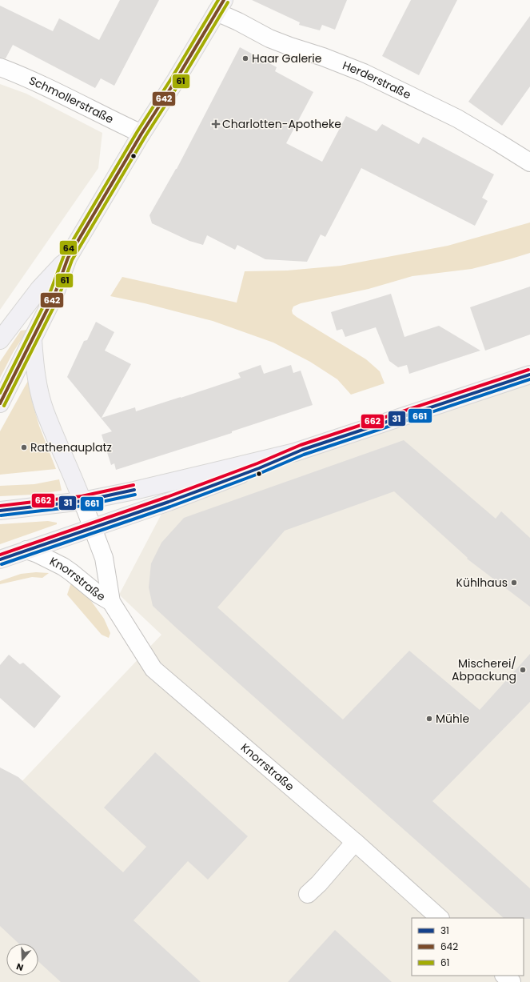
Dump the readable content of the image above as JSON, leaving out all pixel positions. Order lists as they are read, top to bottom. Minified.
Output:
{"streets":{"street":["Herderstraße","Schmollerstraße","Knorrstraße"]},"places":{"other":["Haar Galerie","Rathenauplatz","Kühlhaus","Mischerei/ Abpackung","Mühle"],"health":["Charlotten-Apotheke"]},"lines":["transit line 642","transit line 64","transit line 61","transit line 662","transit line 31","transit line 661"],"legend":["31","642","61"],"north":"bottom"}
